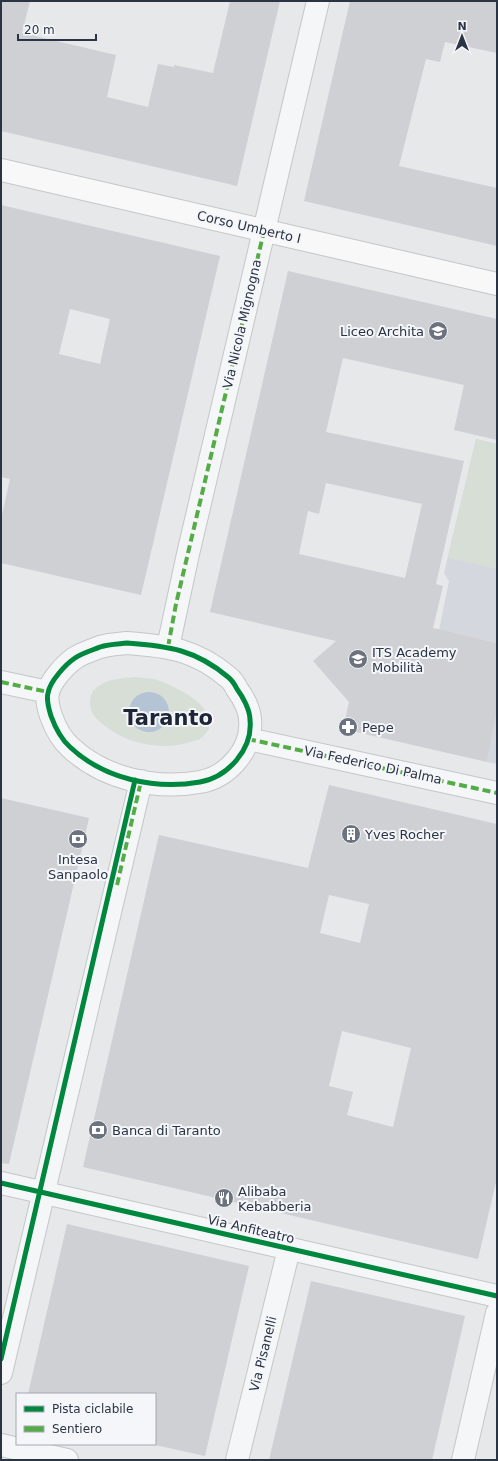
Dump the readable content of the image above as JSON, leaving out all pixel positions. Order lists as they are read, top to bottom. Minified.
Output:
{"streets":{"main road":["Corso Umberto I"],"street":["Via Nicola Mignogna","Via Federico Di Palma","Via Anfiteatro","Via Pisanelli"]},"crossings":[["Corso Umberto I","Via Nicola Mignogna"],["Via Anfiteatro","Via Pisanelli"]],"districts":["Taranto"],"places":{"school or university":["Liceo Archita","ITS Academy Mobilità"],"pharmacy":["Pepe"],"building":["Yves Rocher"],"bank":["Intesa Sanpaolo","Banca di Taranto"],"restaurant":["Alibaba Kebabberia"]},"legend":["Pista ciclabile","Sentiero"],"scale_bar":"20 m","north":"top"}
